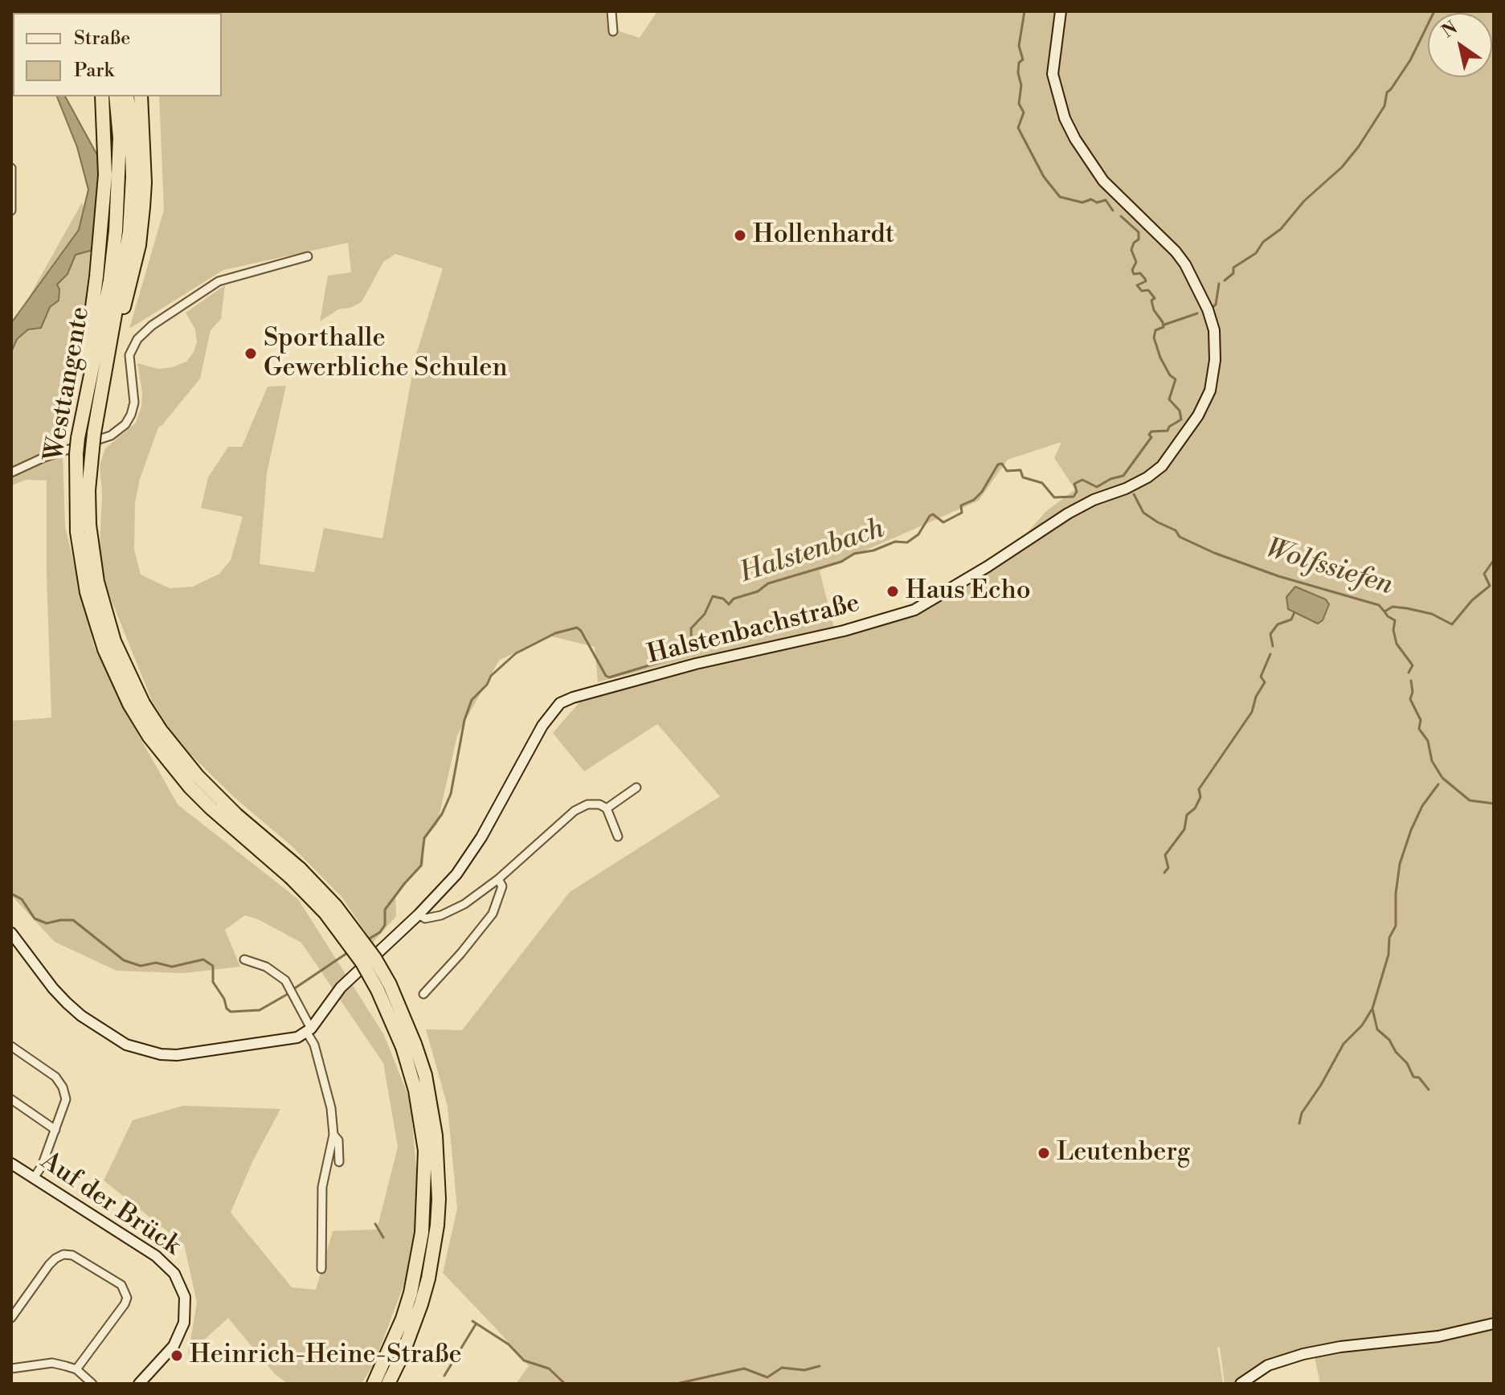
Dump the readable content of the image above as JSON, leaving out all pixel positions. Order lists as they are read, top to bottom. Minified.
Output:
{"streets":{"highway":["Westtangente"],"street":["Halstenbachstraße","Auf der Brück"]},"water":["Halstenbach","Wolfssiefen"],"places":["Hollenhardt","Sporthalle Gewerbliche Schulen","Haus Echo","Leutenberg","Heinrich-Heine-Straße"],"legend":["Straße","Park"],"north":"top left"}
